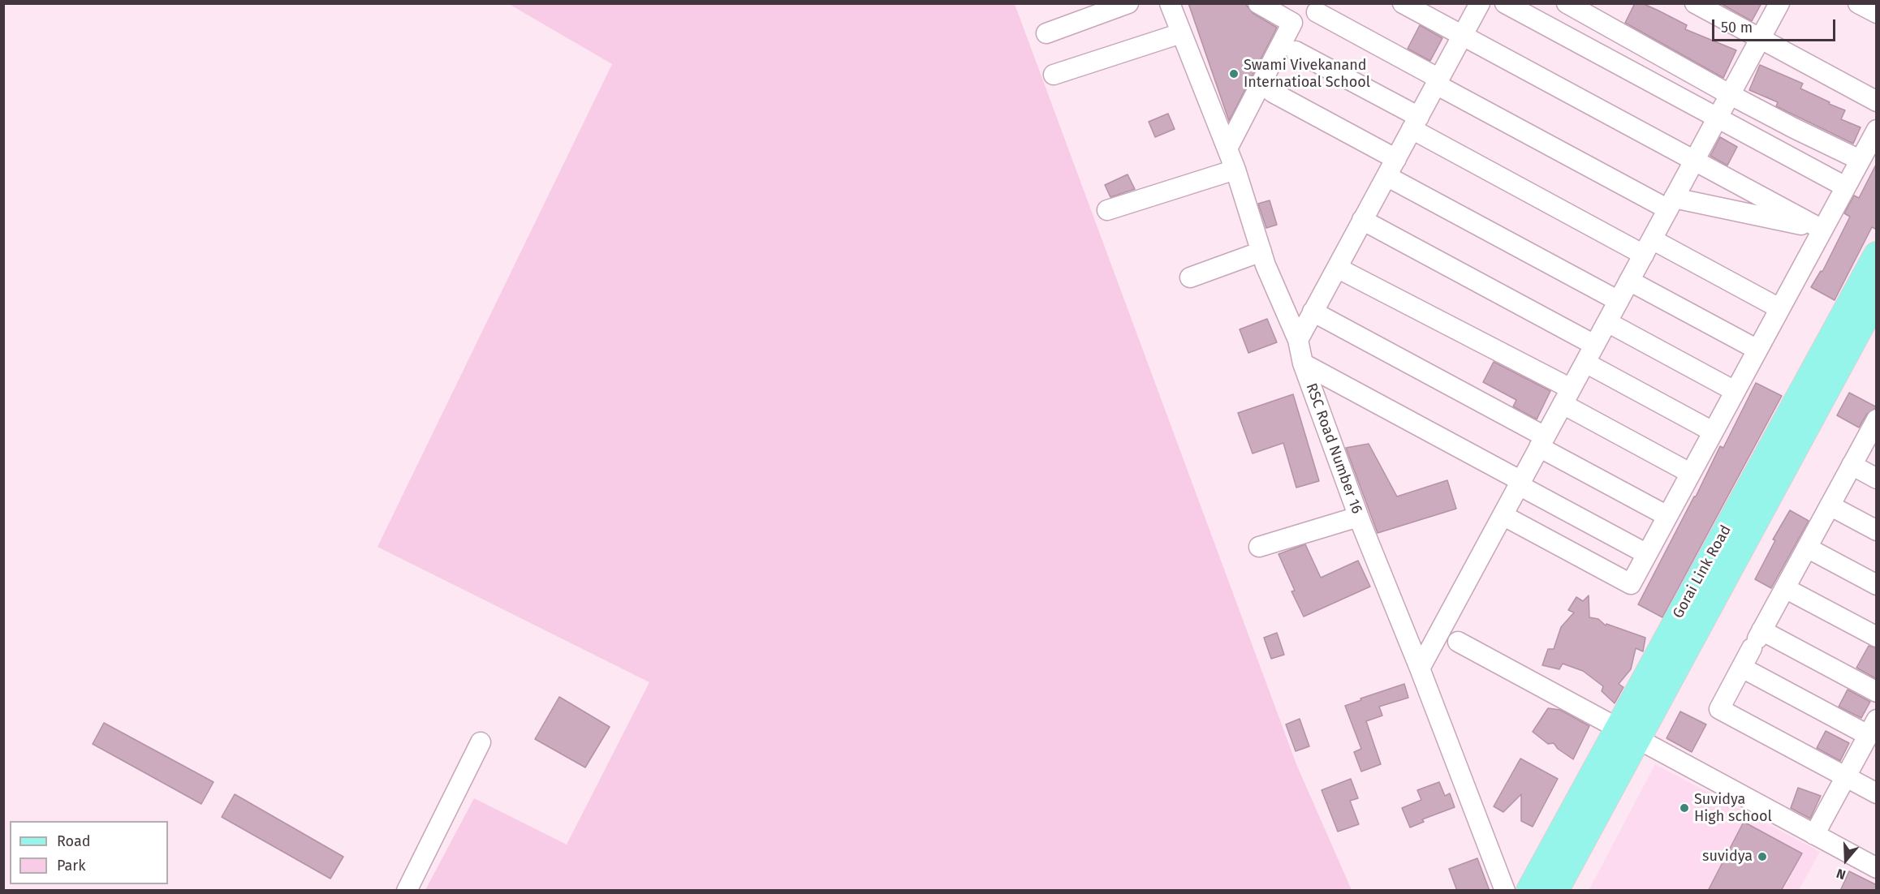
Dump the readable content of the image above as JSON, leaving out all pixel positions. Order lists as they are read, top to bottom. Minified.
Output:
{"streets":{"main road":["Gorai Link Road"],"street":["RSC Road Number 16"]},"places":["Swami Vivekanand Internatioal School","Suvidya High school","suvidya"],"legend":["Road","Park"],"scale_bar":"50 m","north":"bottom"}
